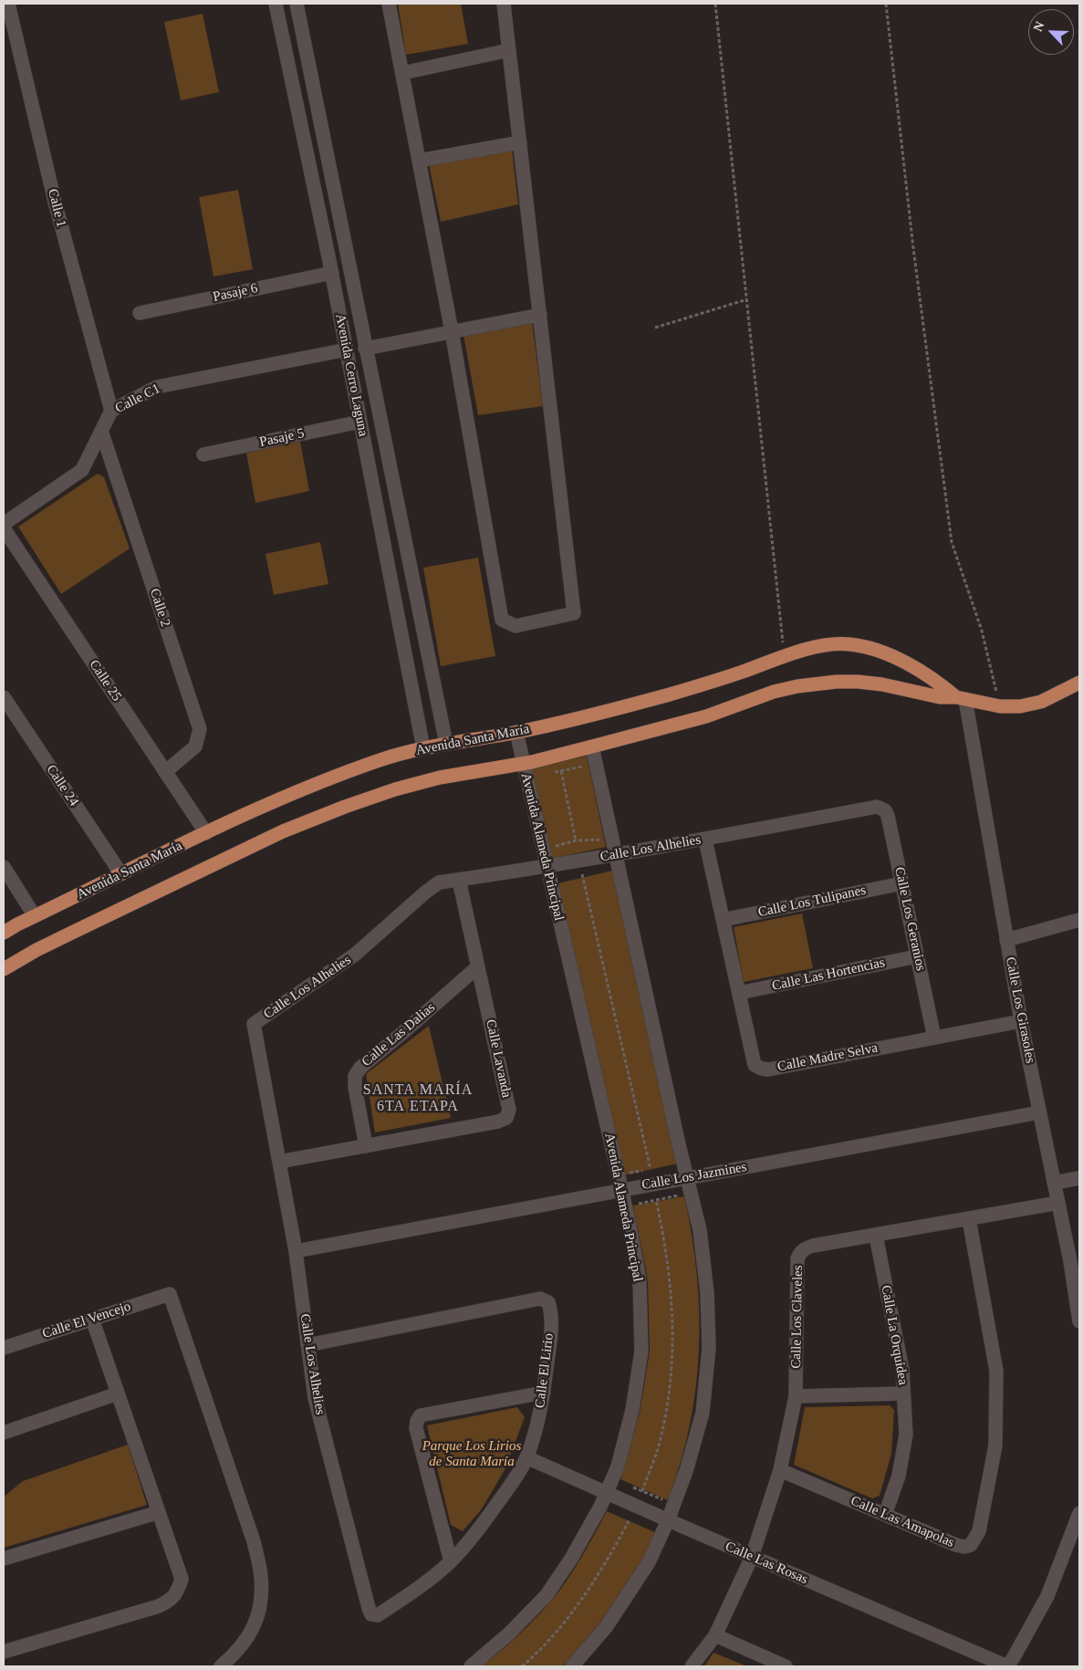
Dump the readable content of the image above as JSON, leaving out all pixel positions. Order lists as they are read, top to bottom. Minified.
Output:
{"streets":{"main road":["Avenida Santa María"],"street":["Calle 1","Pasaje 6","Avenida Cerro Laguna","Calle C1","Pasaje 5","Calle 2","Calle 25","Calle 24","Avenida Alameda Principal","Calle Los Alhelies","Calle Los Tulipanes","Calle Los Geranios","Calle Las Hortencias","Calle Los Girasoles","Calle Las Dalias","Calle Madre Selva","Calle Lavanda","Calle Los Jazmines","Calle Los Claveles","Calle El Vencejo","Calle La Orquidea","Calle El Lirio","Calle Las Amapolas","Calle Las Rosas"]},"crossings":[["Calle 1","Calle C1"],["Pasaje 6","Avenida Cerro Laguna"],["Avenida Cerro Laguna","Calle C1"],["Avenida Cerro Laguna","Pasaje 5"],["Avenida Cerro Laguna","Avenida Santa María"],["Calle C1","Calle 2"],["Calle 2","Calle 25"],["Calle 25","Avenida Santa María"],["Avenida Santa María","Calle 24"],["Avenida Santa María","Avenida Alameda Principal"],["Avenida Santa María","Calle Los Girasoles"],["Avenida Alameda Principal","Calle Los Alhelies"],["Avenida Alameda Principal","Calle Los Jazmines"],["Avenida Alameda Principal","Calle Las Rosas"],["Calle Los Alhelies","Calle Los Geranios"],["Calle Los Alhelies","Calle Madre Selva"],["Calle Los Alhelies","Calle Lavanda"],["Calle Los Alhelies","Calle Los Jazmines"],["Calle Los Alhelies","Calle El Lirio"],["Calle Los Tulipanes","Calle Los Geranios"],["Calle Los Tulipanes","Calle Madre Selva"],["Calle Los Geranios","Calle Las Hortencias"],["Calle Los Geranios","Calle Madre Selva"],["Calle Las Hortencias","Calle Madre Selva"],["Calle Los Girasoles","Calle Madre Selva"],["Calle Los Girasoles","Calle Los Jazmines"],["Calle Los Girasoles","Calle Los Claveles"],["Calle Las Dalias","Calle Lavanda"],["Calle Los Claveles","Calle La Orquidea"],["Calle Los Claveles","Calle Las Amapolas"],["Calle Los Claveles","Calle Las Rosas"],["Calle La Orquidea","Calle Las Amapolas"],["Calle El Lirio","Calle Las Rosas"]],"districts":["SANTA MARÍA 6TA ETAPA"],"parks":["Parque Los Lirios de Santa María"],"north":"top left"}
